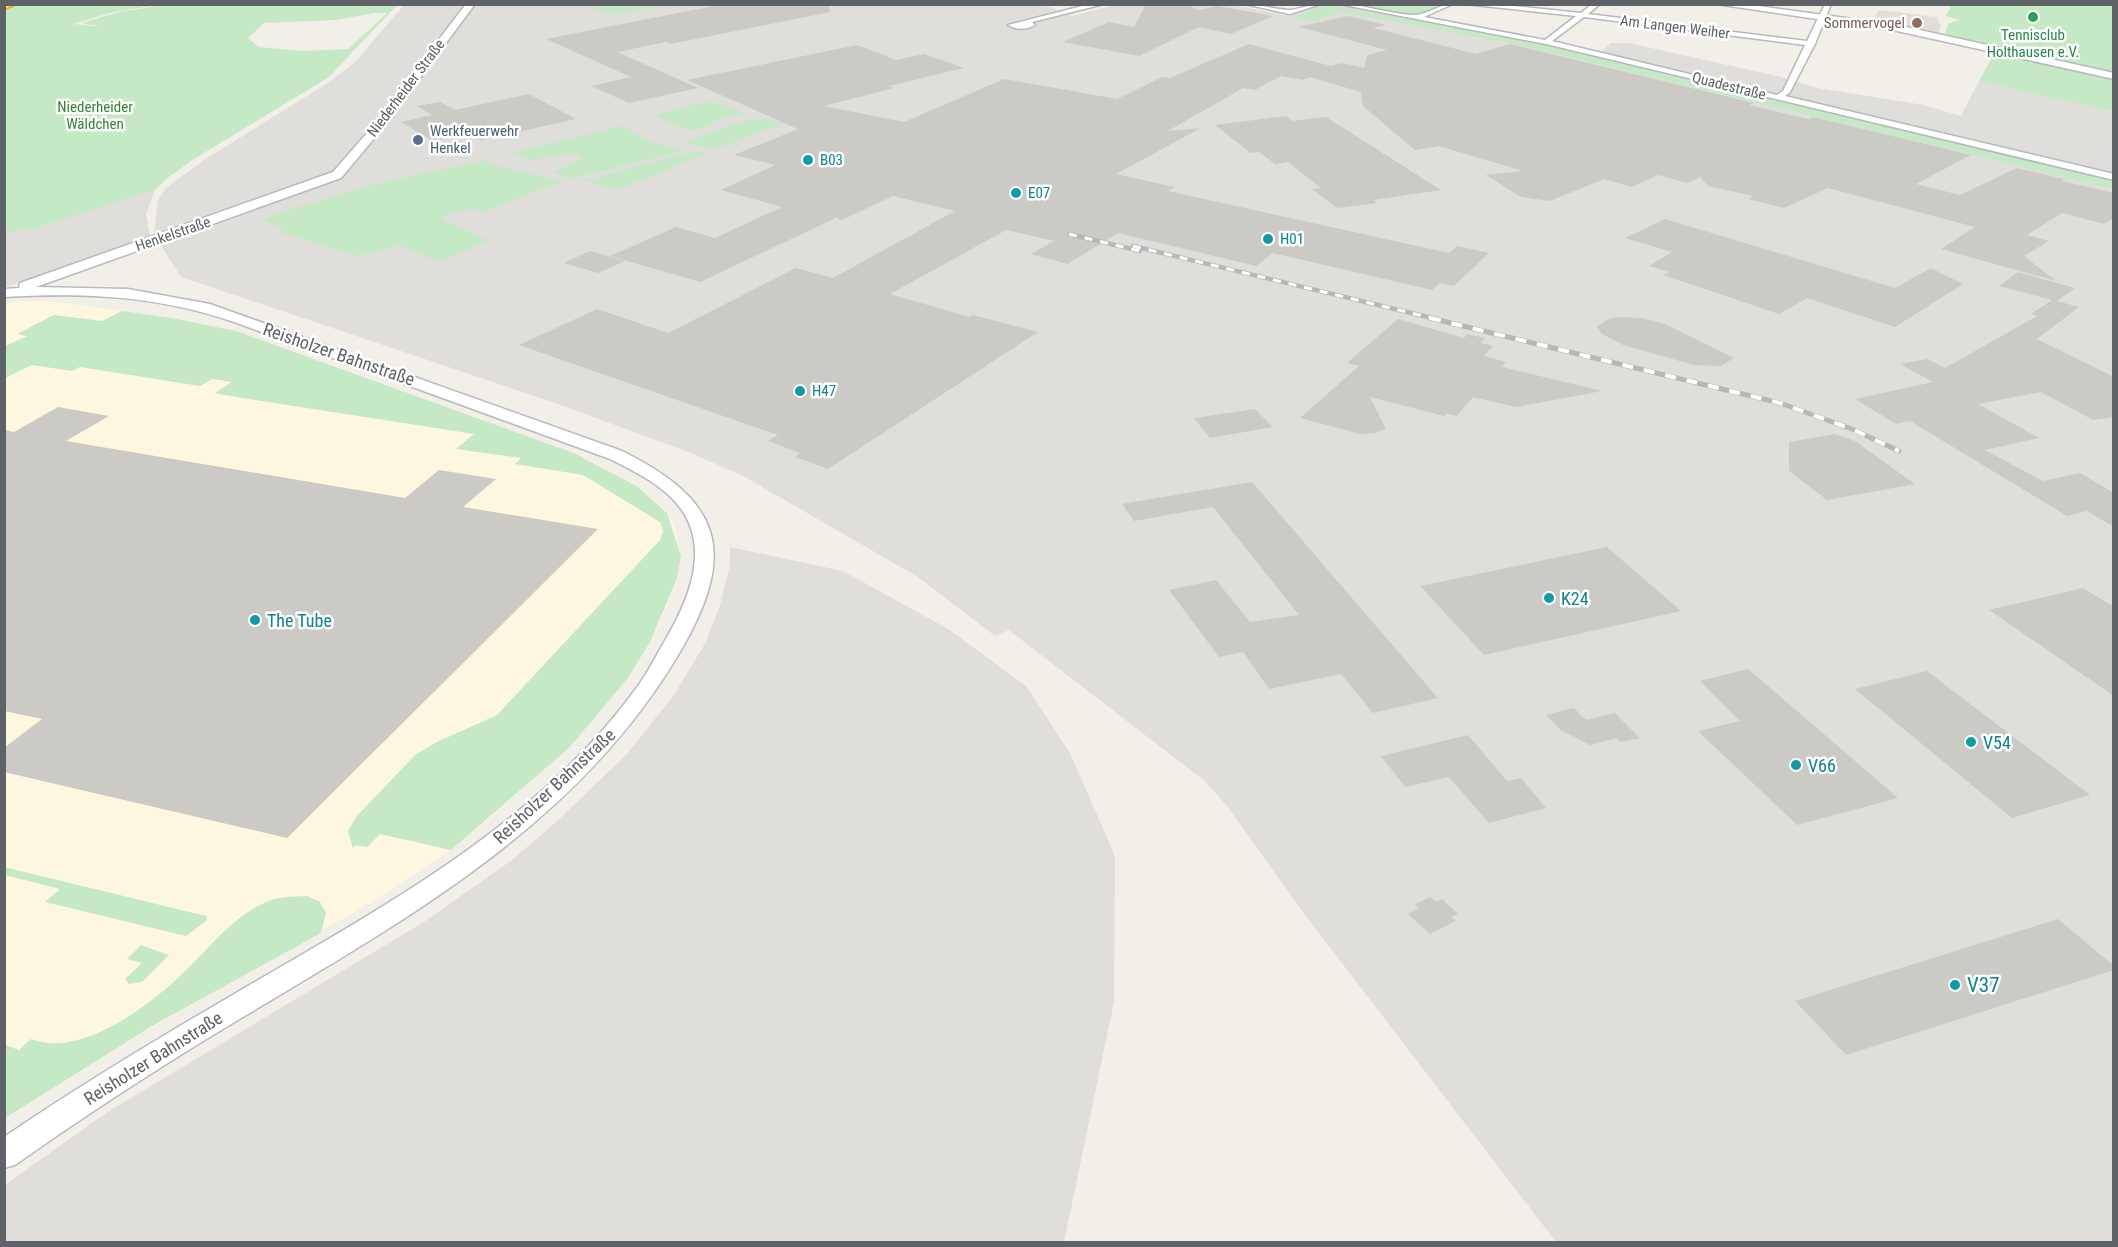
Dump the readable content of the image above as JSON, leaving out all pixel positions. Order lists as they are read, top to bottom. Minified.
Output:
{"streets":{"street":["Am Langen Weiher","Quadestraße","Niederheider Straße","Henkelstraße","Reisholzer Bahnstraße"]},"crossings":[["Niederheider Straße","Henkelstraße"],["Henkelstraße","Reisholzer Bahnstraße"]],"parks":["Niederheider Wäldchen"],"places":["Tennisclub Holthausen e.V.","Sommervogel","Werkfeuerwehr Henkel","B03","E07","H01","H47","K24","The Tube","V54","V66","V37"]}
